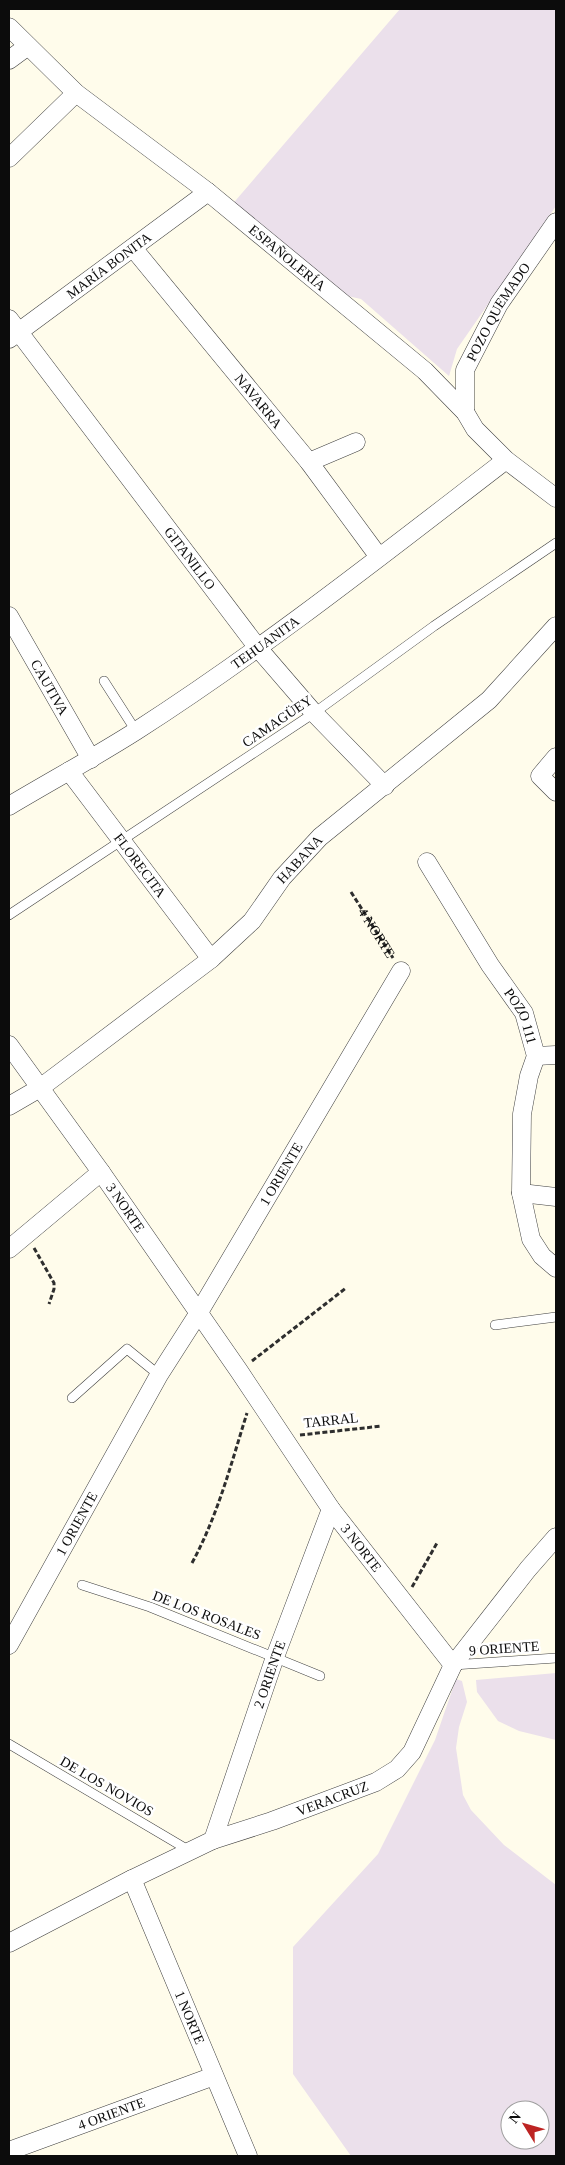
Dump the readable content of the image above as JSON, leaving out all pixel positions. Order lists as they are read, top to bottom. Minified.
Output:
{"streets":{"street":["ESPAÑOLERÍA","MARÍA BONITA","POZO QUEMADO","NAVARRA","GITANILLO","TEHUANITA","CAUTIVA","HABANA","FLORECITA","POZO 111","1 ORIENTE","3 NORTE","2 ORIENTE","VERACRUZ","1 NORTE","4 ORIENTE"],"lane":["CAMAGÜEY","DE LOS ROSALES","9 ORIENTE","DE LOS NOVIOS"],"path":["4 NORTE","TARRAL"]},"crossings":[["ESPAÑOLERÍA","MARÍA BONITA"],["ESPAÑOLERÍA","POZO QUEMADO"],["ESPAÑOLERÍA","TEHUANITA"],["MARÍA BONITA","NAVARRA"],["MARÍA BONITA","GITANILLO"],["NAVARRA","TEHUANITA"],["GITANILLO","TEHUANITA"],["GITANILLO","CAMAGÜEY"],["GITANILLO","HABANA"],["TEHUANITA","CAUTIVA"],["TEHUANITA","FLORECITA"],["CAMAGÜEY","FLORECITA"],["HABANA","FLORECITA"],["HABANA","3 NORTE"],["4 NORTE","1 ORIENTE"],["1 ORIENTE","3 NORTE"],["3 NORTE","TARRAL"],["3 NORTE","9 ORIENTE"],["3 NORTE","2 ORIENTE"],["3 NORTE","VERACRUZ"],["DE LOS ROSALES","2 ORIENTE"],["9 ORIENTE","VERACRUZ"],["2 ORIENTE","VERACRUZ"],["DE LOS NOVIOS","VERACRUZ"],["VERACRUZ","1 NORTE"],["1 NORTE","4 ORIENTE"]],"north":"top left"}
